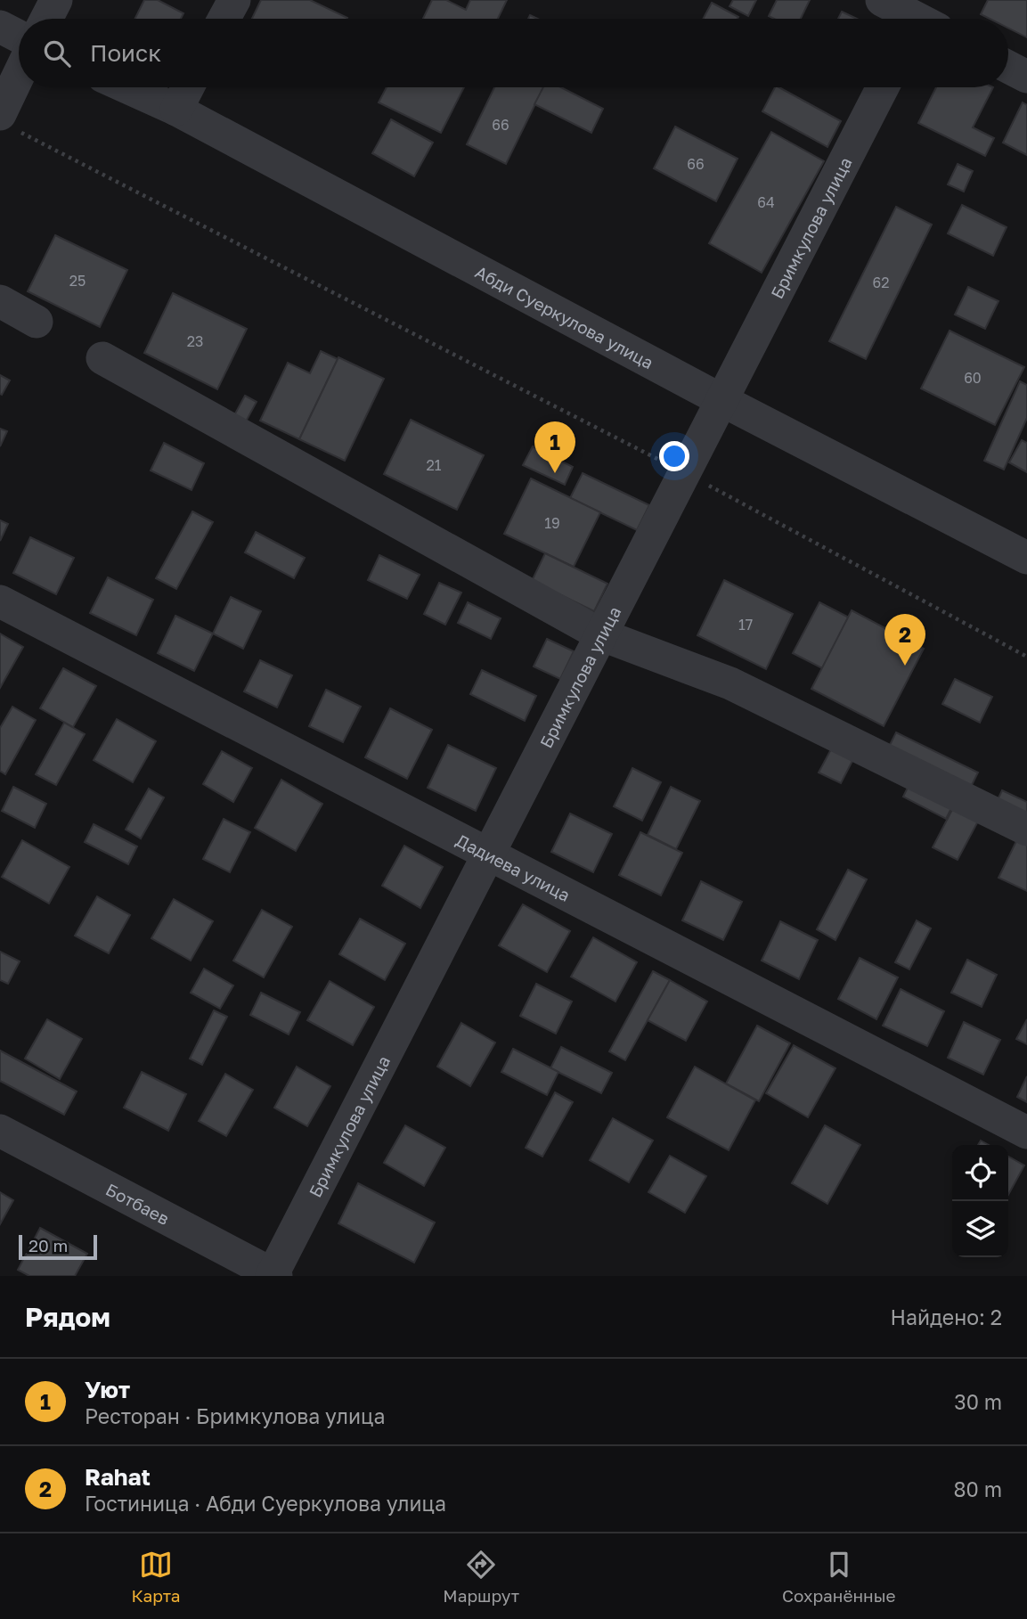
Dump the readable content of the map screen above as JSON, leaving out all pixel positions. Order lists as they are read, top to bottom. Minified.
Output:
{"streets":{"street":["Бримкулова улица","Абди Суеркулова улица","Дадиева улица","Ботбаев"]},"crossings":[["Бримкулова улица","Абди Суеркулова улица"],["Бримкулова улица","Дадиева улица"],["Бримкулова улица","Ботбаев"]],"house_numbers":["66","66","64","25","62","23","60","21","19","17"],"scale_bar":"20 m","page":{"search":"Поиск","pins":["1","2"],"scale":"20 m","heading":["Рядом","Найдено: 2"],"list":[{"mark":"1","name":"Уют","note":"Ресторан · Бримкулова улица","value":"30 m"},{"mark":"2","name":"Rahat","note":"Гостиница · Абди Суеркулова улица","value":"80 m"}],"nav":["Карта","Маршрут","Сохранённые"]}}
